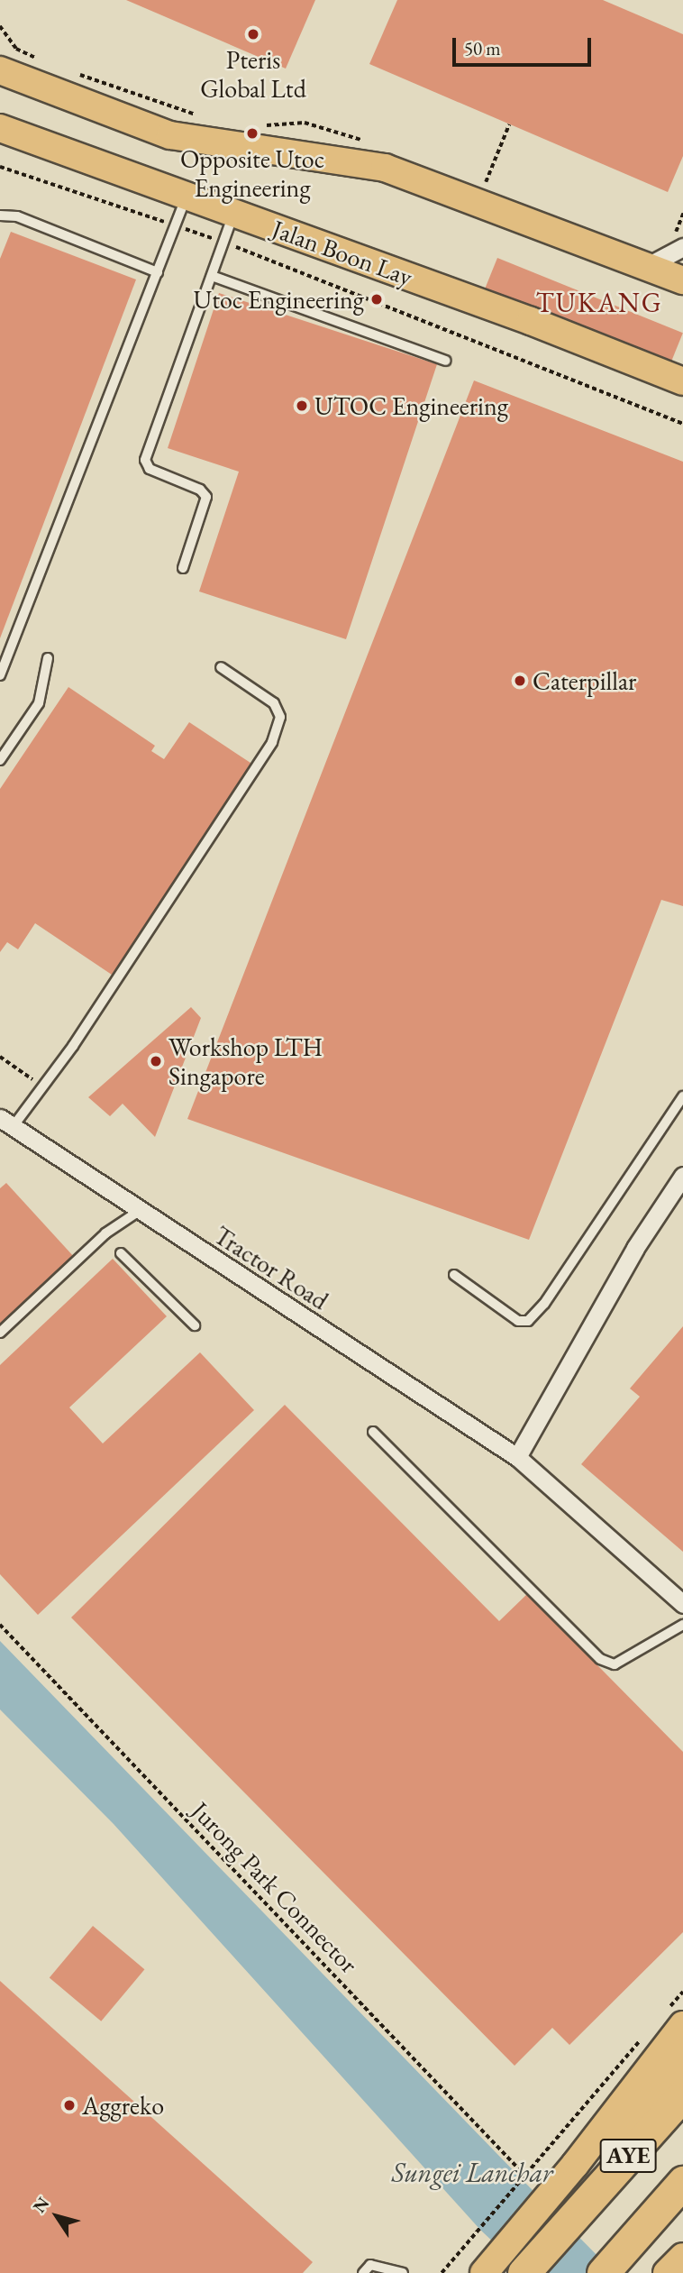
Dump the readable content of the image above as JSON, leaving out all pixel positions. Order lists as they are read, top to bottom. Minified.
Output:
{"streets":{"highway":["AYE"],"main road":["Jalan Boon Lay"],"street":["Tractor Road"],"path":["Jurong Park Connector"]},"districts":["TUKANG"],"water":["Sungei Lanchar"],"places":["Pteris Global Ltd","Opposite Utoc Engineering","Utoc Engineering","UTOC Engineering","Caterpillar","Workshop LTH Singapore","Aggreko"],"scale_bar":"50 m","north":"top left"}
